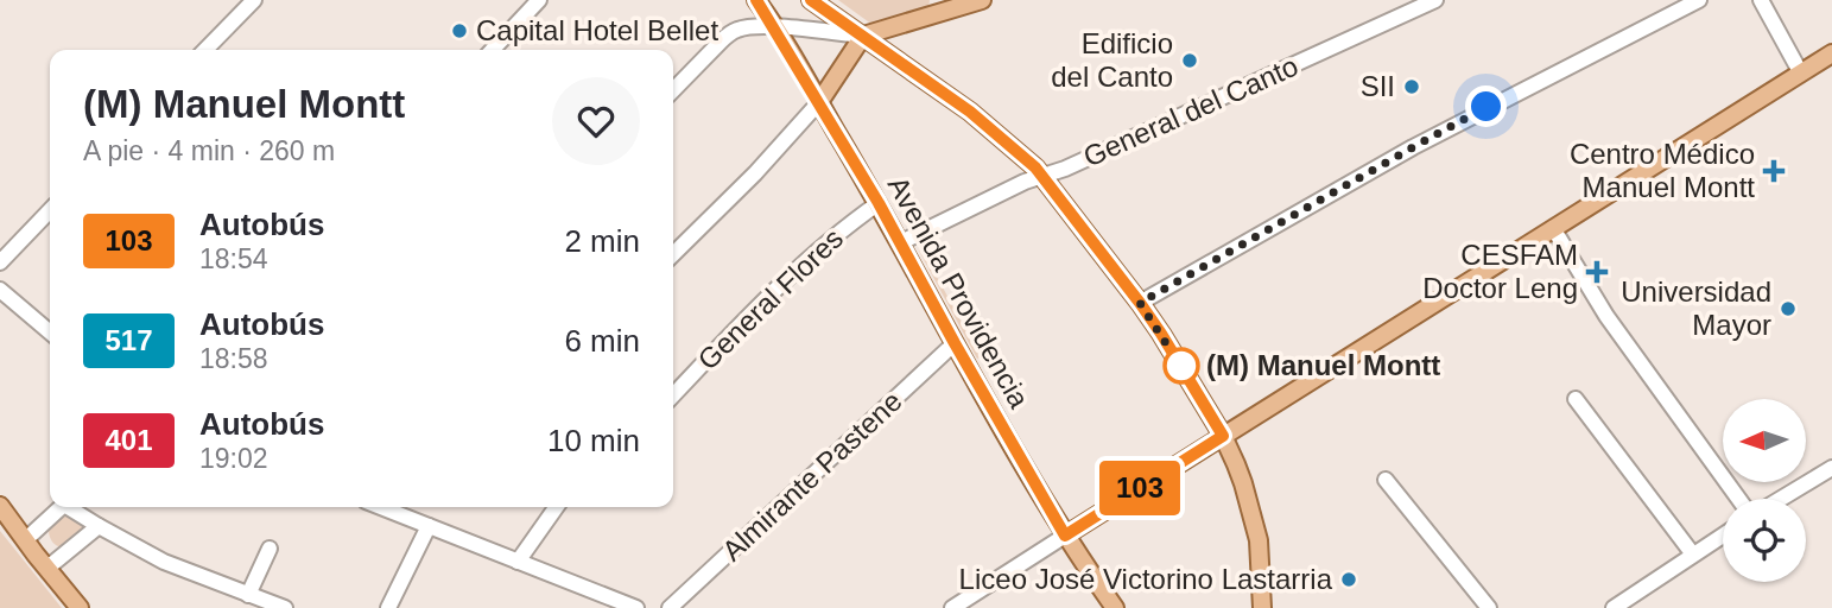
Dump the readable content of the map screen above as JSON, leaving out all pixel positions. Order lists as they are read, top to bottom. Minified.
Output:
{"streets":{"main road":["Avenida Providencia"],"street":["General del Canto","General Flores","Almirante Pastene"]},"crossings":[["General del Canto","Avenida Providencia"],["Avenida Providencia","General Flores"],["Avenida Providencia","Almirante Pastene"]],"places":{"other":["Capital Hotel Bellet","Edificio del Canto","SII","Universidad Mayor","(M) Manuel Montt","Liceo José Victorino Lastarria"],"health":["Centro Médico Manuel Montt","CESFAM Doctor Leng"]},"lines":["bus line 103"],"north":"left","page":{"on_map":"103","heading":["(M) Manuel Montt","A pie · 4 min · 260 m"],"list":[{"mark":"103","name":"Autobús","note":"18:54","value":"2 min"},{"mark":"517","name":"Autobús","note":"18:58","value":"6 min"},{"mark":"401","name":"Autobús","note":"19:02","value":"10 min"}]}}
